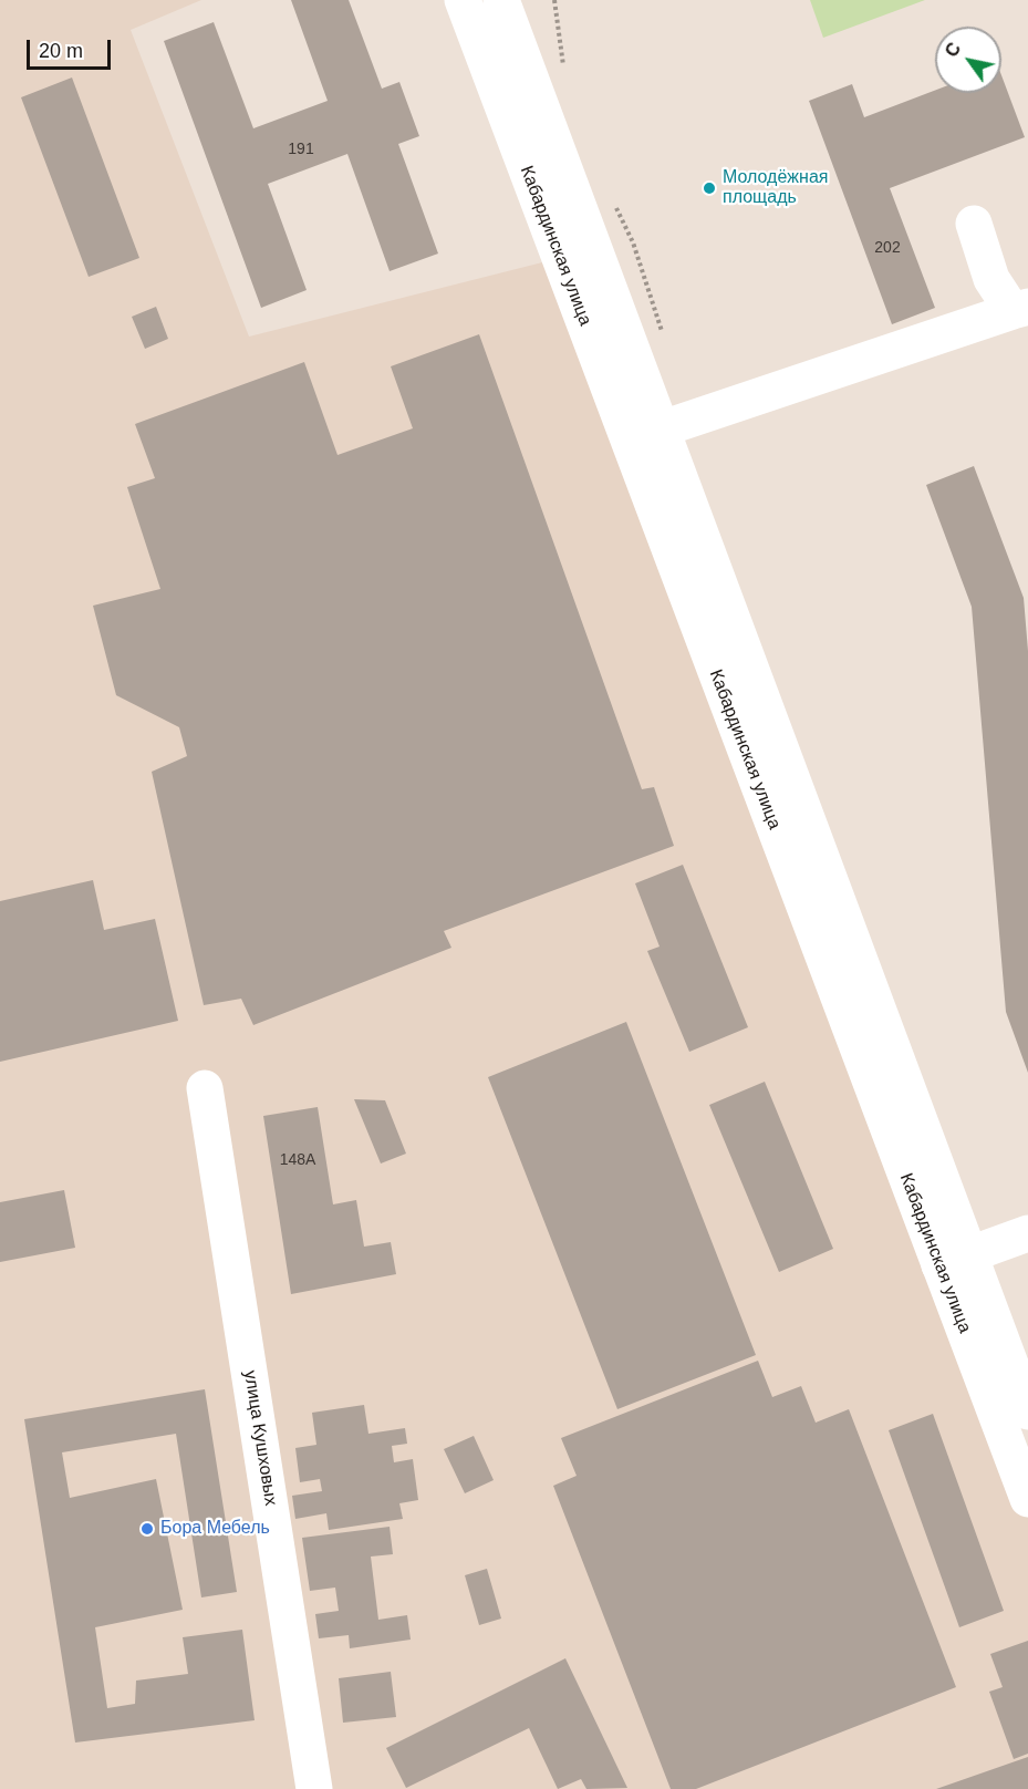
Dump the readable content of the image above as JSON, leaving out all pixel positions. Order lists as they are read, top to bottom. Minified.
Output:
{"streets":{"main road":["Кабардинская улица","улица Кушховых"]},"places":["Молодёжная площадь","Бора Мебель"],"house_numbers":["191","202","148А"],"scale_bar":"20 m","north":"top left"}
